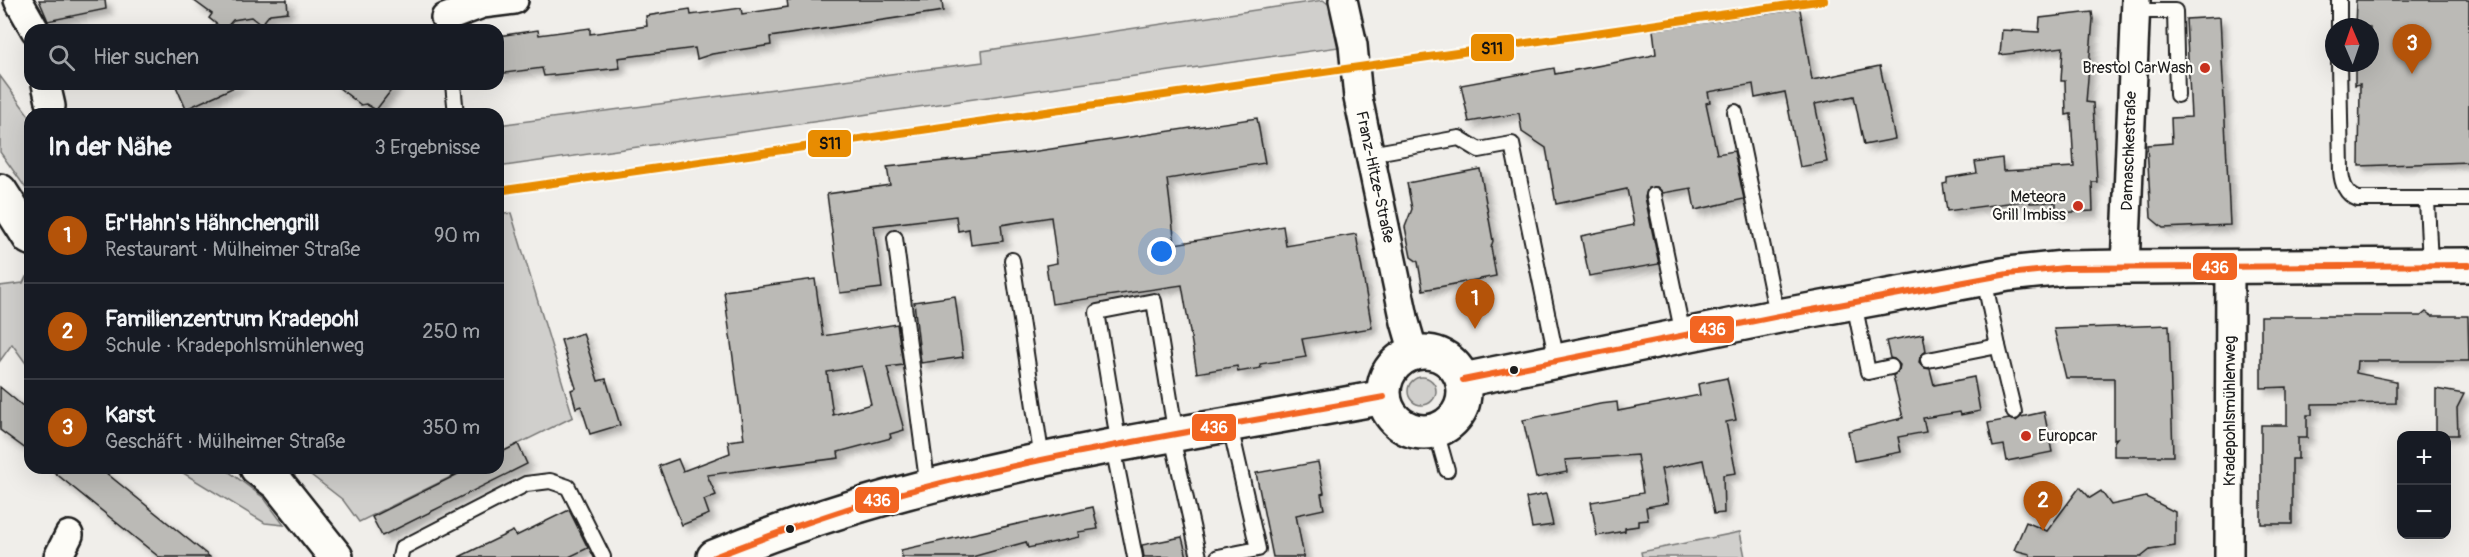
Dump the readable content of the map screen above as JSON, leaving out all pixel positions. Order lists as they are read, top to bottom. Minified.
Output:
{"streets":{"street":["Damaschkestraße","Franz-Hitze-Straße","Kradepohlsmühlenweg"]},"places":["Brestol CarWash","Meteora Grill Imbiss","Europcar"],"lines":["transit line S11","transit line 436"],"north":"top","page":{"pins":["3","1","2"],"search":"Hier suchen","heading":["In der Nähe","3 Ergebnisse"],"list":[{"mark":"1","name":"Er'Hahn's Hähnchengrill","note":"Restaurant · Mülheimer Straße","value":"90 m"},{"mark":"2","name":"Familienzentrum Kradepohl","note":"Schule · Kradepohlsmühlenweg","value":"250 m"},{"mark":"3","name":"Karst","note":"Geschäft · Mülheimer Straße","value":"350 m"}],"map_buttons":["+","−"]}}
